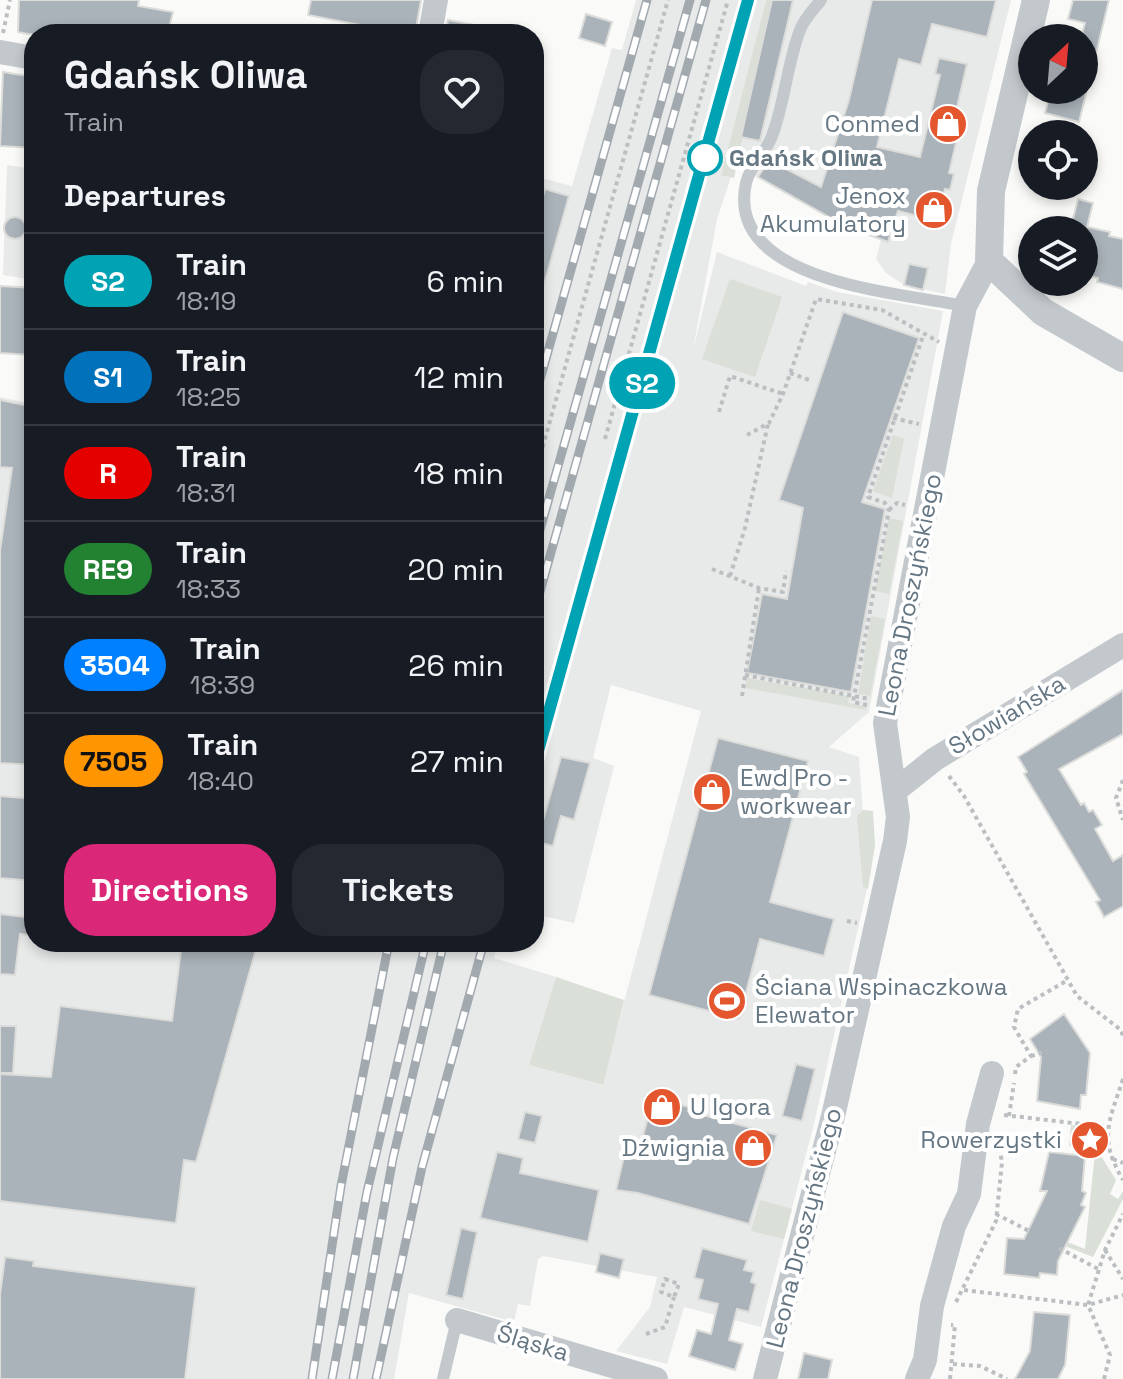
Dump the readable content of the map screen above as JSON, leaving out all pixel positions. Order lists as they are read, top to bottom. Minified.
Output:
{"streets":{"street":["Leona Droszyńskiego","Słowiańska","Śląska"]},"crossings":[["Leona Droszyńskiego","Słowiańska"]],"places":{"shop":["Conmed","Jenox Akumulatory","Ewd Pro - workwear","U Igora","Dźwignia"],"other":["Gdańsk Oliwa"],"sports":["Ściana Wspinaczkowa Elewator"],"place":["Rowerzystki"]},"north":"top right","page":{"on_map":"S2","heading":[["Gdańsk Oliwa","Train"],"Departures"],"list":[{"mark":"S2","name":"Train","note":"18:19","value":"6 min"},{"mark":"S1","name":"Train","note":"18:25","value":"12 min"},{"mark":"R","name":"Train","note":"18:31","value":"18 min"},{"mark":"RE9","name":"Train","note":"18:33","value":"20 min"},{"mark":"3504","name":"Train","note":"18:39","value":"26 min"},{"mark":"7505","name":"Train","note":"18:40","value":"27 min"}],"buttons":["Directions","Tickets"]}}
